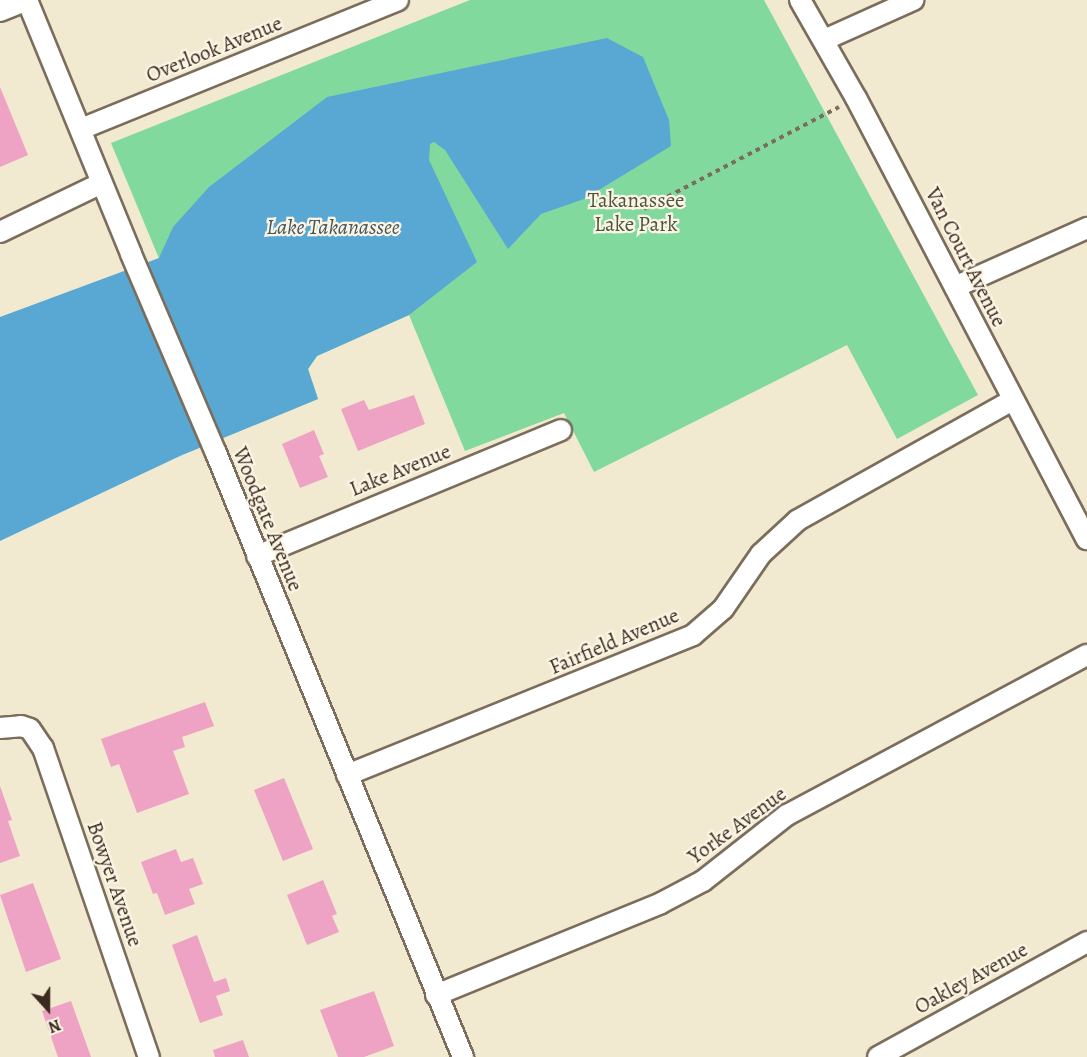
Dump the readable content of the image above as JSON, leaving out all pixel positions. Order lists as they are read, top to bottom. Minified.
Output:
{"streets":{"street":["Overlook Avenue","Van Court Avenue","Lake Avenue","Woodgate Avenue","Fairfield Avenue","Yorke Avenue","Bowyer Avenue","Oakley Avenue"]},"crossings":[["Overlook Avenue","Woodgate Avenue"],["Van Court Avenue","Fairfield Avenue"],["Lake Avenue","Woodgate Avenue"],["Woodgate Avenue","Fairfield Avenue"],["Woodgate Avenue","Yorke Avenue"]],"water":["Lake Takanassee"],"parks":["Takanassee Lake Park"],"north":"bottom"}
